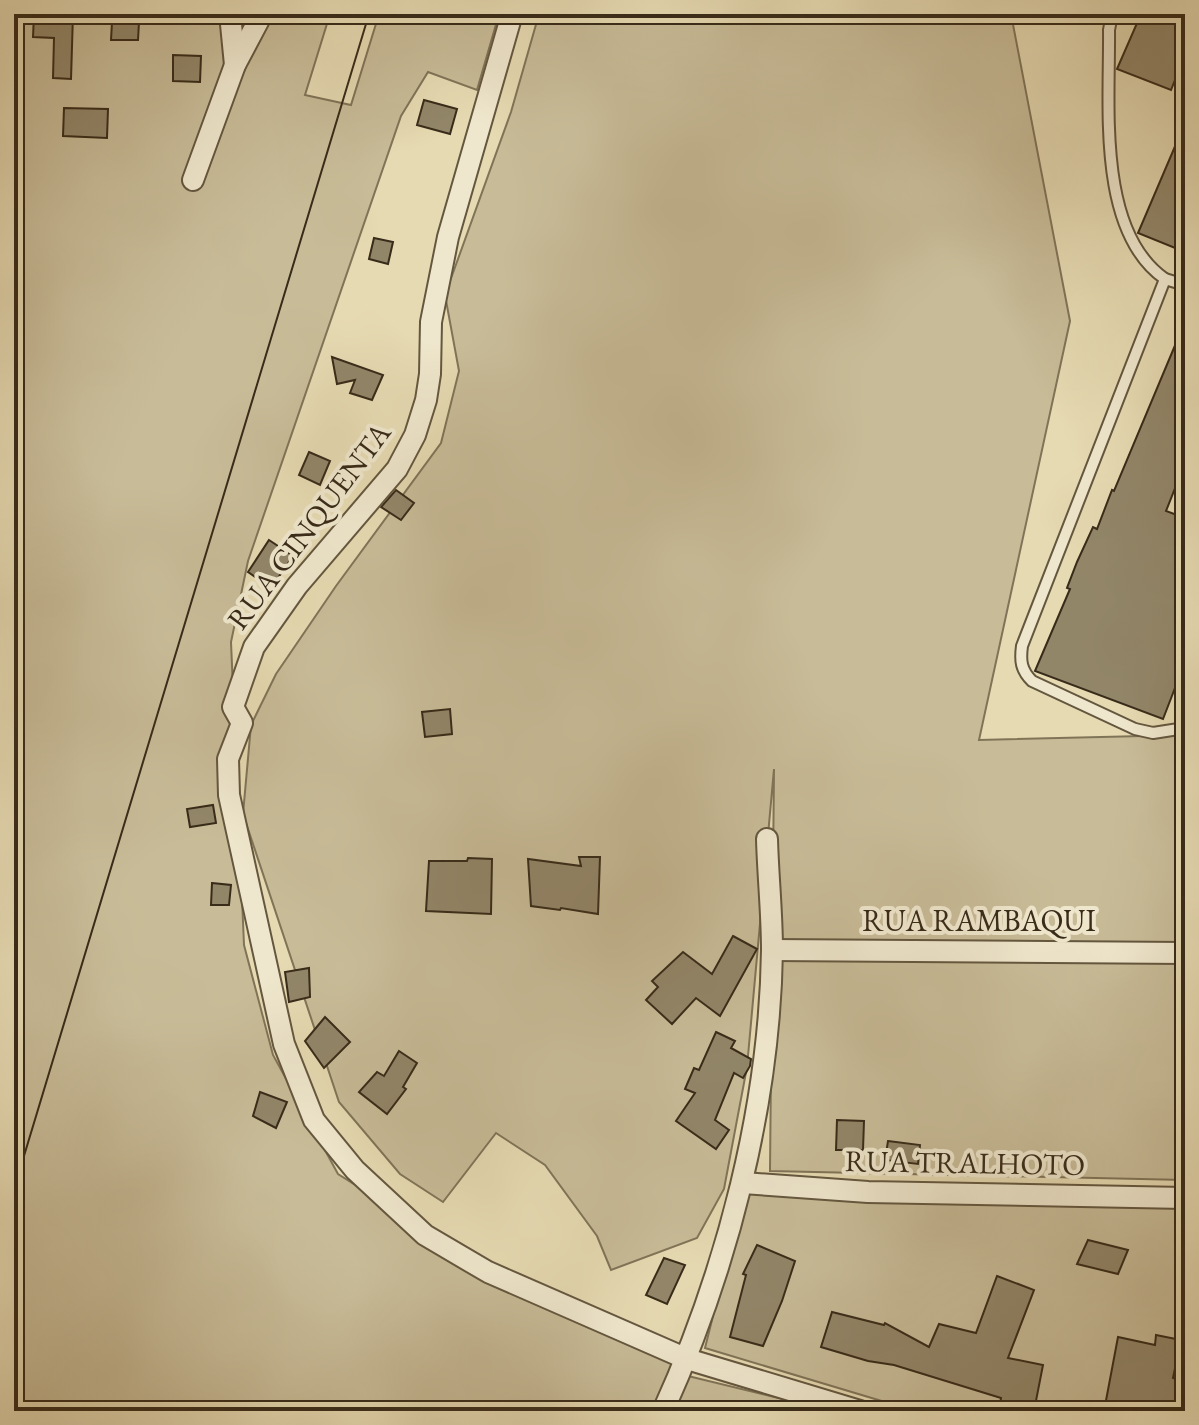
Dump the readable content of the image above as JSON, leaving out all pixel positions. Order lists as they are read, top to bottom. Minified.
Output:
{"streets":{"street":["RUA CINQUENTA","RUA RAMBAQUI","RUA TRALHOTO"]}}
